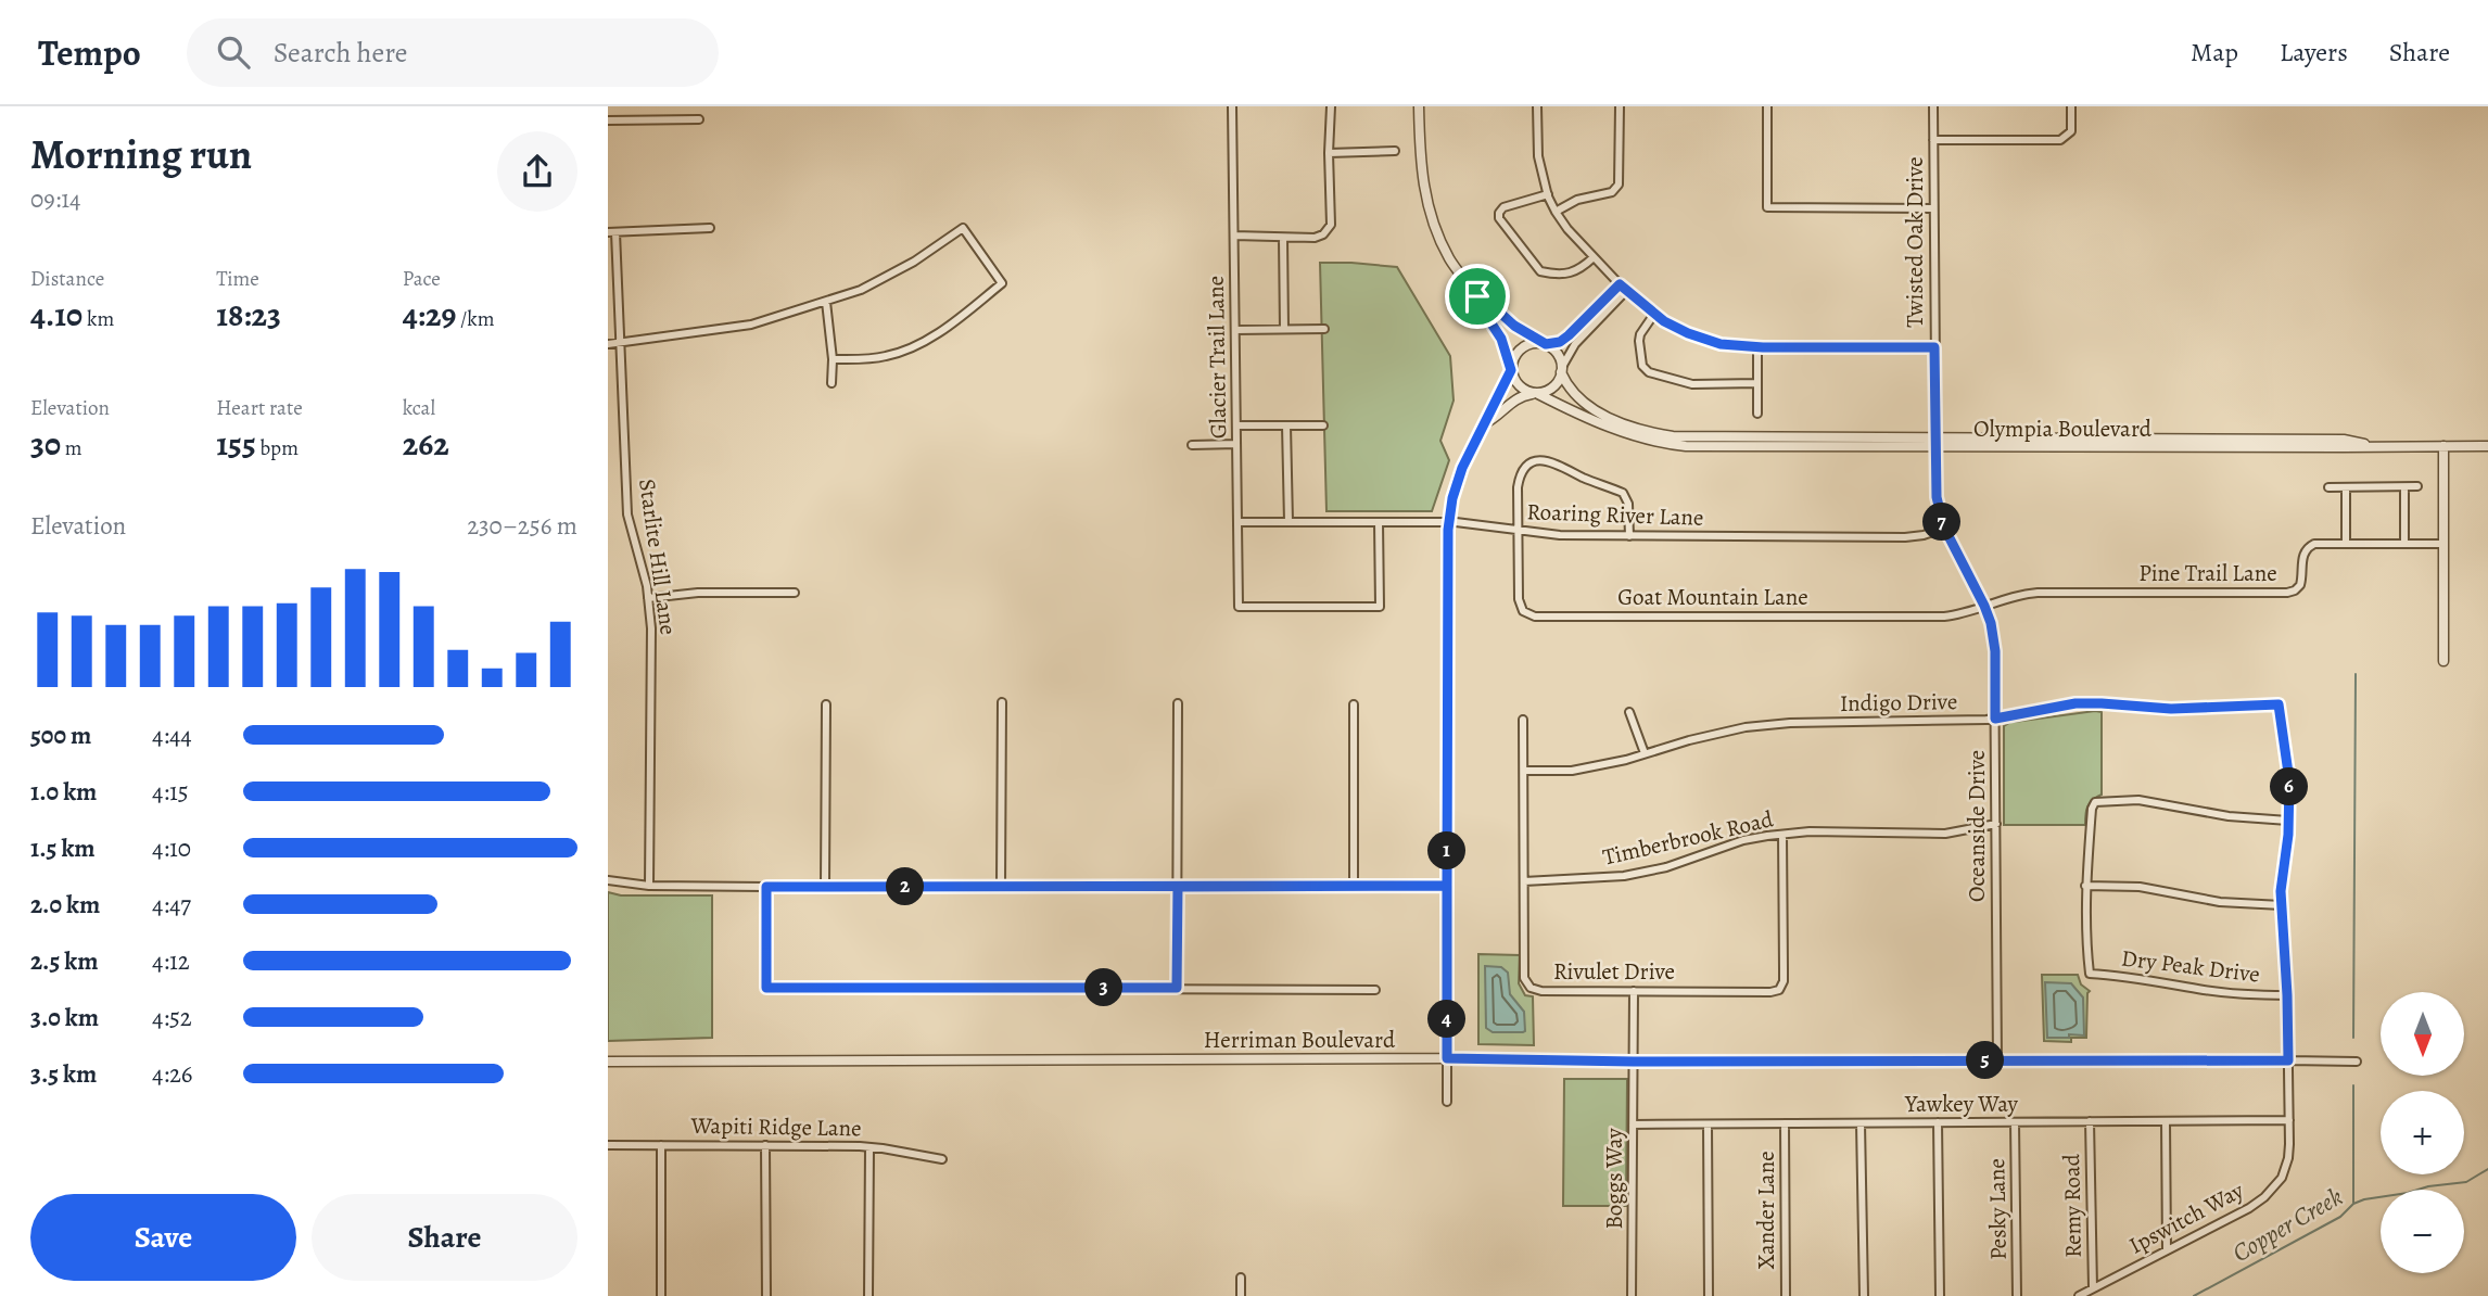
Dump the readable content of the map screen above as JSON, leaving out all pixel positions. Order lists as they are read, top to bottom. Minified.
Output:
{"streets":{"street":["Twisted Oak Drive","Glacier Trail Lane","Olympia Boulevard","Roaring River Lane","Starlite Hill Lane","Pine Trail Lane","Goat Mountain Lane","Indigo Drive","Oceanside Drive","Timberbrook Road","Dry Peak Drive","Rivulet Drive","Herriman Boulevard","Yawkey Way","Wapiti Ridge Lane","Boggs Way","Remy Road","Pesky Lane","Xander Lane","Ipswitch Way"]},"crossings":[["Twisted Oak Drive","Oceanside Drive"],["Glacier Trail Lane","Roaring River Lane"],["Olympia Boulevard","Oceanside Drive"],["Roaring River Lane","Goat Mountain Lane"],["Roaring River Lane","Oceanside Drive"],["Pine Trail Lane","Goat Mountain Lane"],["Pine Trail Lane","Oceanside Drive"],["Goat Mountain Lane","Oceanside Drive"],["Indigo Drive","Oceanside Drive"],["Indigo Drive","Rivulet Drive"],["Indigo Drive","Ipswitch Way"],["Oceanside Drive","Timberbrook Road"],["Oceanside Drive","Herriman Boulevard"],["Timberbrook Road","Rivulet Drive"],["Dry Peak Drive","Ipswitch Way"],["Rivulet Drive","Boggs Way"],["Herriman Boulevard","Boggs Way"],["Herriman Boulevard","Ipswitch Way"],["Yawkey Way","Boggs Way"],["Yawkey Way","Remy Road"],["Yawkey Way","Pesky Lane"],["Yawkey Way","Xander Lane"],["Yawkey Way","Ipswitch Way"],["Remy Road","Ipswitch Way"]],"water":["Copper Creek"],"north":"bottom","page":{"header":"Tempo","search":"Search here","nav":["Map","Layers","Share"],"heading":["Morning run","09:14"],"stats":[["Distance","4.10 km"],["Time","18:23"],["Pace","4:29 /km"],["Elevation","30 m"],["Heart rate","155 bpm"],["kcal","262"]],"chart":["Elevation","230–256 m"],"pins":["7","6","1","2","3","4","5"],"list":[{"name":"500 m","note":"4:44"},{"name":"1.0 km","note":"4:15"},{"name":"1.5 km","note":"4:10"},{"name":"2.0 km","note":"4:47"},{"name":"2.5 km","note":"4:12"},{"name":"3.0 km","note":"4:52"},{"name":"3.5 km","note":"4:26"}],"map_buttons":["+","−"],"buttons":["Save","Share"]}}
